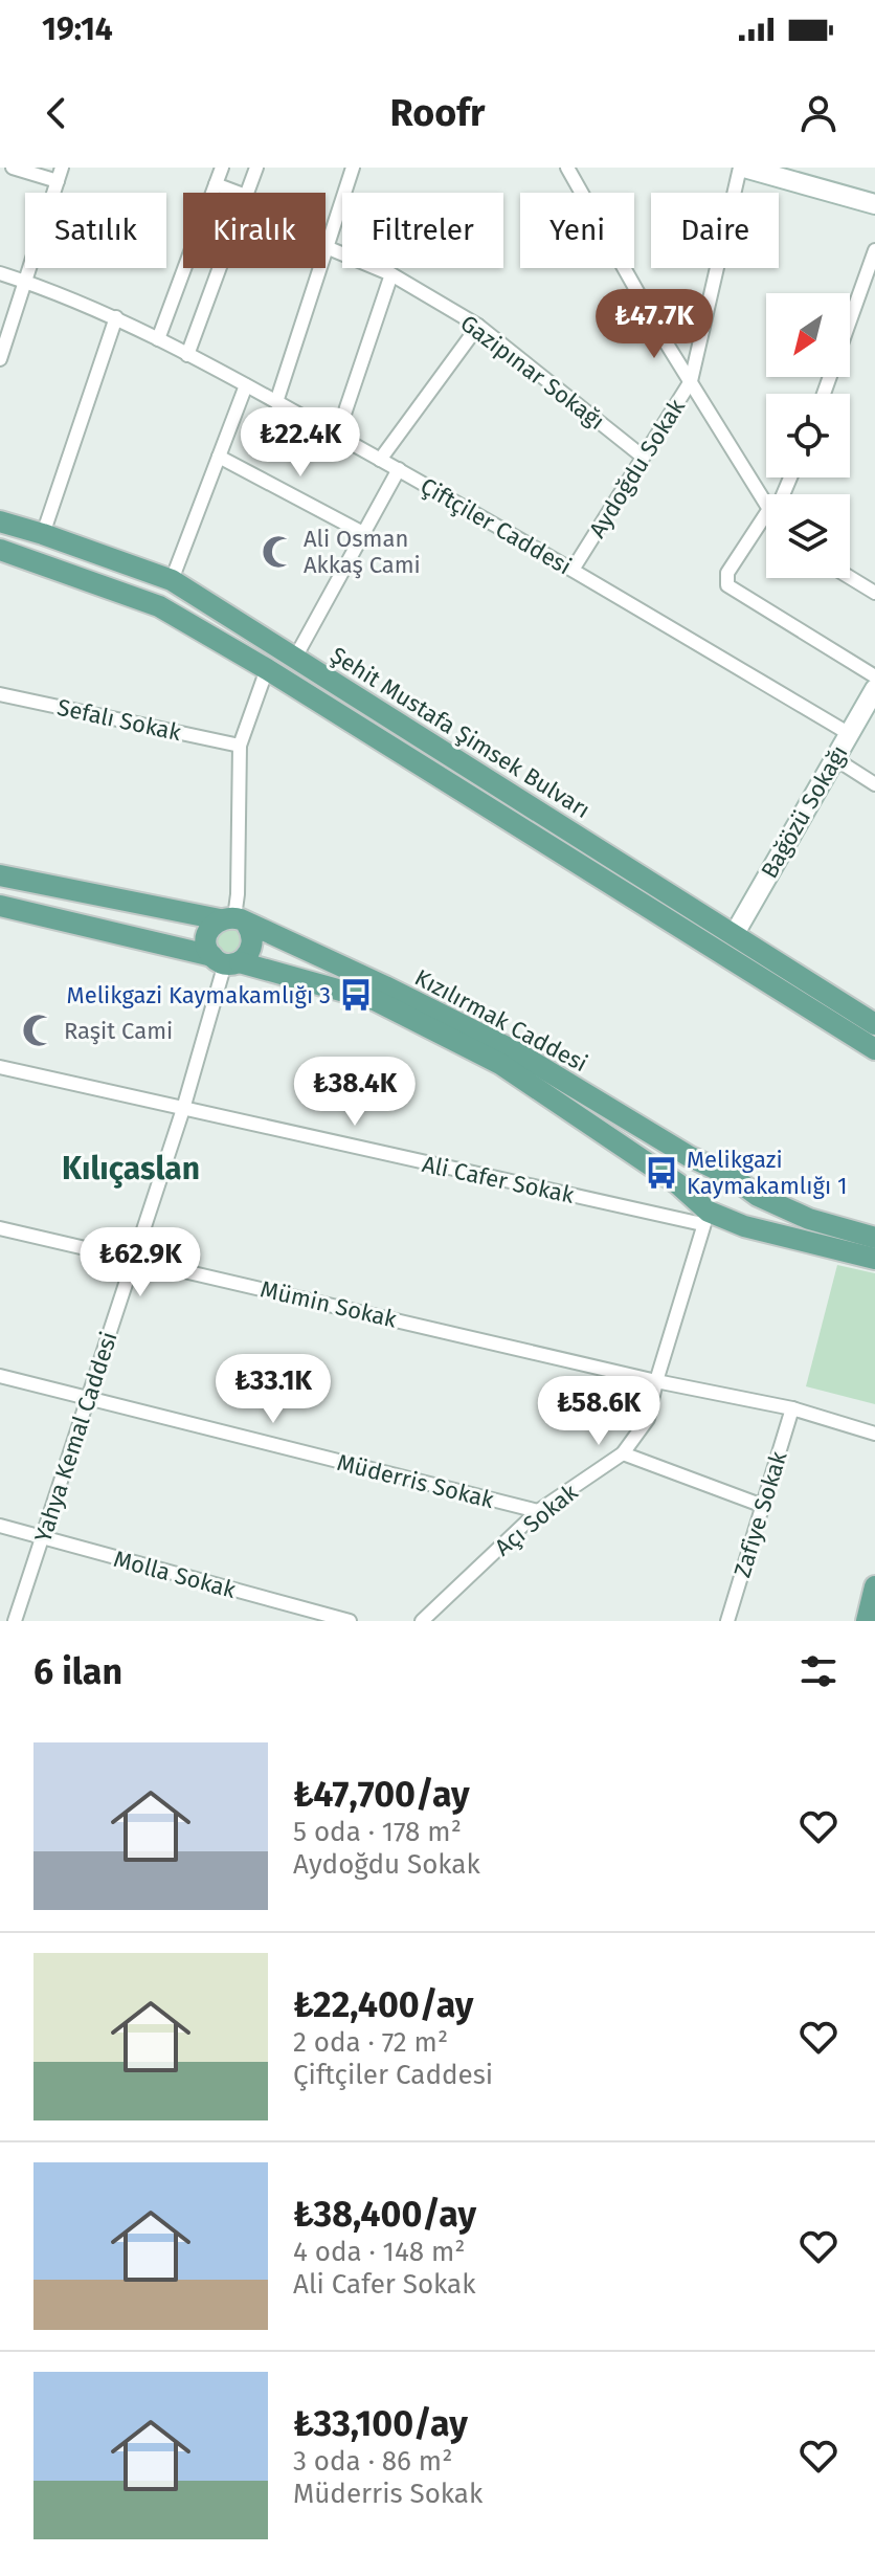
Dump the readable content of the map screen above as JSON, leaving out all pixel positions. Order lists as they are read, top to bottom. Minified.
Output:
{"streets":{"main road":["Şehit Mustafa Şimsek Bulvarı","Kızılırmak Caddesi"],"street":["Gazipınar Sokağı","Aydoğdu Sokak","Çiftçiler Caddesi","Sefalı Sokak","Bağözü Sokağı","Ali Cafer Sokak","Mümin Sokak","Yahya Kemal Caddesi","Müderris Sokak","Zafiye Sokak","Açı Sokak","Molla Sokak"]},"crossings":[["Gazipınar Sokağı","Aydoğdu Sokak"],["Aydoğdu Sokak","Çiftçiler Caddesi"],["Çiftçiler Caddesi","Bağözü Sokağı"],["Şehit Mustafa Şimsek Bulvarı","Bağözü Sokağı"],["Kızılırmak Caddesi","Ali Cafer Sokak"],["Kızılırmak Caddesi","Yahya Kemal Caddesi"],["Kızılırmak Caddesi","Açı Sokak"],["Ali Cafer Sokak","Yahya Kemal Caddesi"],["Ali Cafer Sokak","Açı Sokak"],["Mümin Sokak","Yahya Kemal Caddesi"],["Mümin Sokak","Zafiye Sokak"],["Mümin Sokak","Açı Sokak"],["Yahya Kemal Caddesi","Müderris Sokak"],["Yahya Kemal Caddesi","Molla Sokak"],["Müderris Sokak","Açı Sokak"]],"districts":["Kılıçaslan"],"places":{"mosque":["Ali Osman Akkaş Cami","Raşit Cami"],"bus stop":["Melikgazi Kaymakamlığı 3","Melikgazi Kaymakamlığı 1"]},"north":"bottom left","page":{"status":"19:14","header":"Roofr","chip":["Satılık","Kiralık","Filtreler","Yeni","Daire"],"price":["₺47.7K","₺22.4K","₺38.4K","₺62.9K","₺33.1K","₺58.6K"],"heading":"6 ilan","list":[{"name":"₺47,700/ay","note":"5 oda · 178 m² · Aydoğdu Sokak"},{"name":"₺22,400/ay","note":"2 oda · 72 m² · Çiftçiler Caddesi"},{"name":"₺38,400/ay","note":"4 oda · 148 m² · Ali Cafer Sokak"},{"name":"₺33,100/ay","note":"3 oda · 86 m² · Müderris Sokak"}]}}
